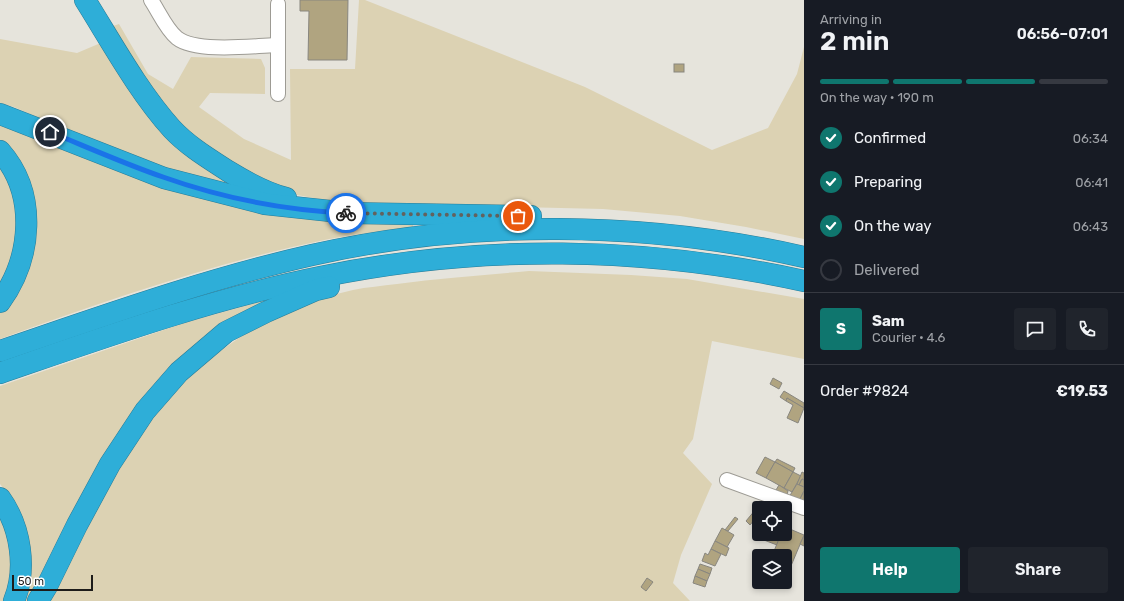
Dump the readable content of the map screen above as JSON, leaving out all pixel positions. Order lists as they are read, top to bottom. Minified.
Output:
{"scale_bar":"50 m","page":{"heading":["2 min","Arriving in","06:56–07:01"],"panel":["Sam","Courier · 4.6","Order #9824","€19.53"],"bar":"On the way · 190 m","list":[["Confirmed","06:34"],["Preparing","06:41"],["On the way","06:43"],"Delivered"],"round":"S","buttons":["Help","Share"],"scale":"50 m"}}
